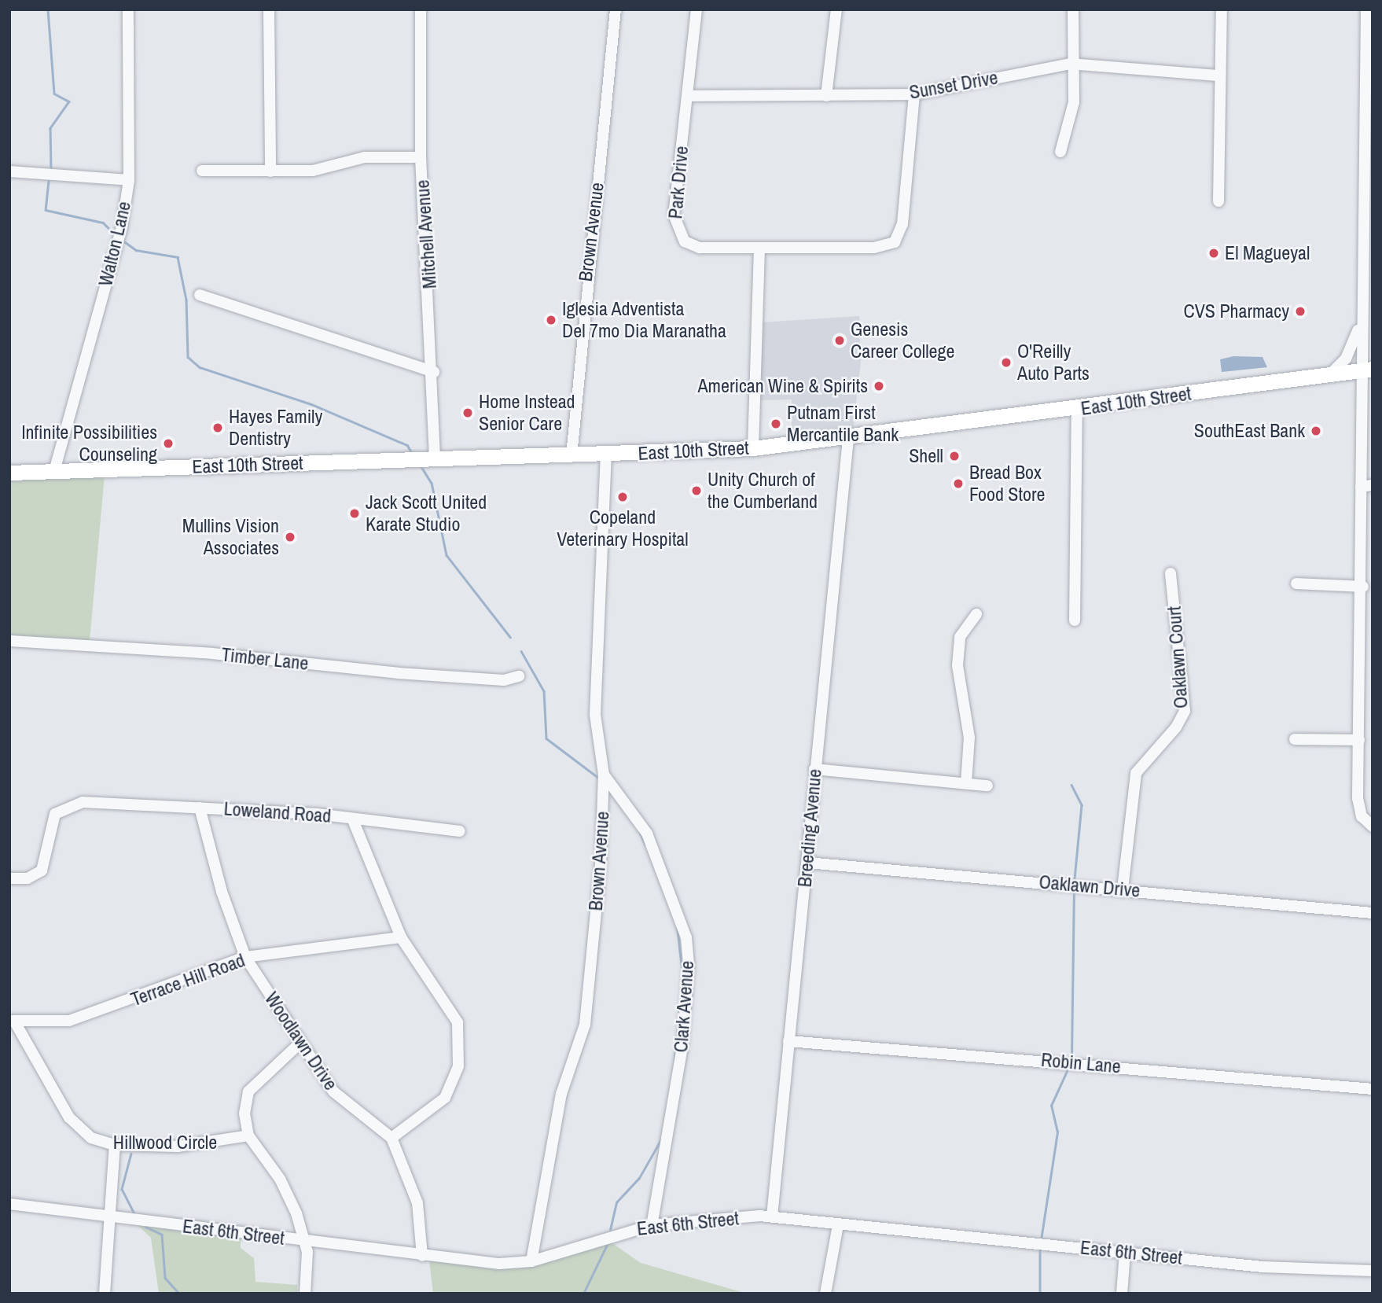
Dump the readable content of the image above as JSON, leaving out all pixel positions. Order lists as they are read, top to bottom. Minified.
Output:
{"streets":{"main road":["East 10th Street"],"street":["Sunset Drive","Park Drive","Brown Avenue","Mitchell Avenue","Walton Lane","Oaklawn Court","Timber Lane","Loweland Road","Breeding Avenue","Oaklawn Drive","Terrace Hill Road","Clark Avenue","Woodlawn Drive","Robin Lane","Hillwood Circle","East 6th Street"]},"crossings":[["Sunset Drive","Park Drive"],["Brown Avenue","East 10th Street"],["Brown Avenue","Clark Avenue"],["Brown Avenue","East 6th Street"],["Mitchell Avenue","East 10th Street"],["Walton Lane","East 10th Street"],["East 10th Street","Breeding Avenue"],["Oaklawn Court","Oaklawn Drive"],["Loweland Road","Terrace Hill Road"],["Loweland Road","Woodlawn Drive"],["Breeding Avenue","Oaklawn Drive"],["Breeding Avenue","Robin Lane"],["Breeding Avenue","East 6th Street"],["Terrace Hill Road","Woodlawn Drive"],["Terrace Hill Road","Hillwood Circle"],["Clark Avenue","East 6th Street"]],"places":["El Magueyal","CVS Pharmacy","Iglesia Adventista Del 7mo Dia Maranatha","Genesis Career College","O'Reilly Auto Parts","American Wine & Spirits","Home Instead Senior Care","Putnam First Mercantile Bank","Hayes Family Dentistry","SouthEast Bank","Infinite Possibilities Counseling","Shell","Bread Box Food Store","Unity Church of the Cumberland","Copeland Veterinary Hospital","Jack Scott United Karate Studio","Mullins Vision Associates"]}
